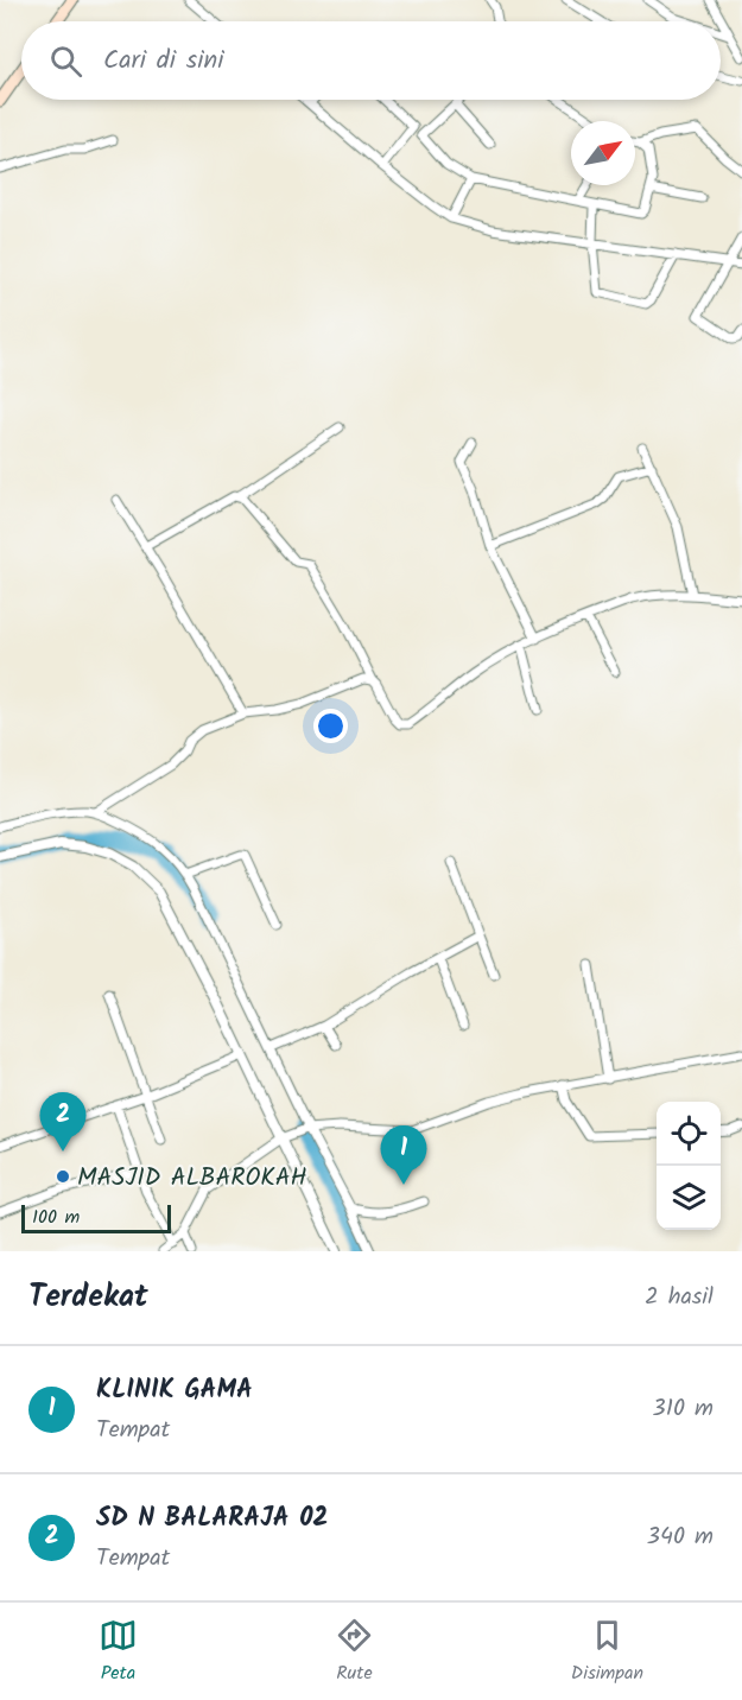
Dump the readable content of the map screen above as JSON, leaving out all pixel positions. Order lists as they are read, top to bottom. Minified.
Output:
{"places":["MASJID ALBAROKAH"],"scale_bar":"100 m","north":"top right","page":{"search":"Cari di sini","pins":["2","1"],"scale":"100 m","heading":["Terdekat","2 hasil"],"list":[{"mark":"1","name":"KLINIK GAMA","note":"Tempat","value":"310 m"},{"mark":"2","name":"SD N BALARAJA 02","note":"Tempat","value":"340 m"}],"nav":["Peta","Rute","Disimpan"]}}
